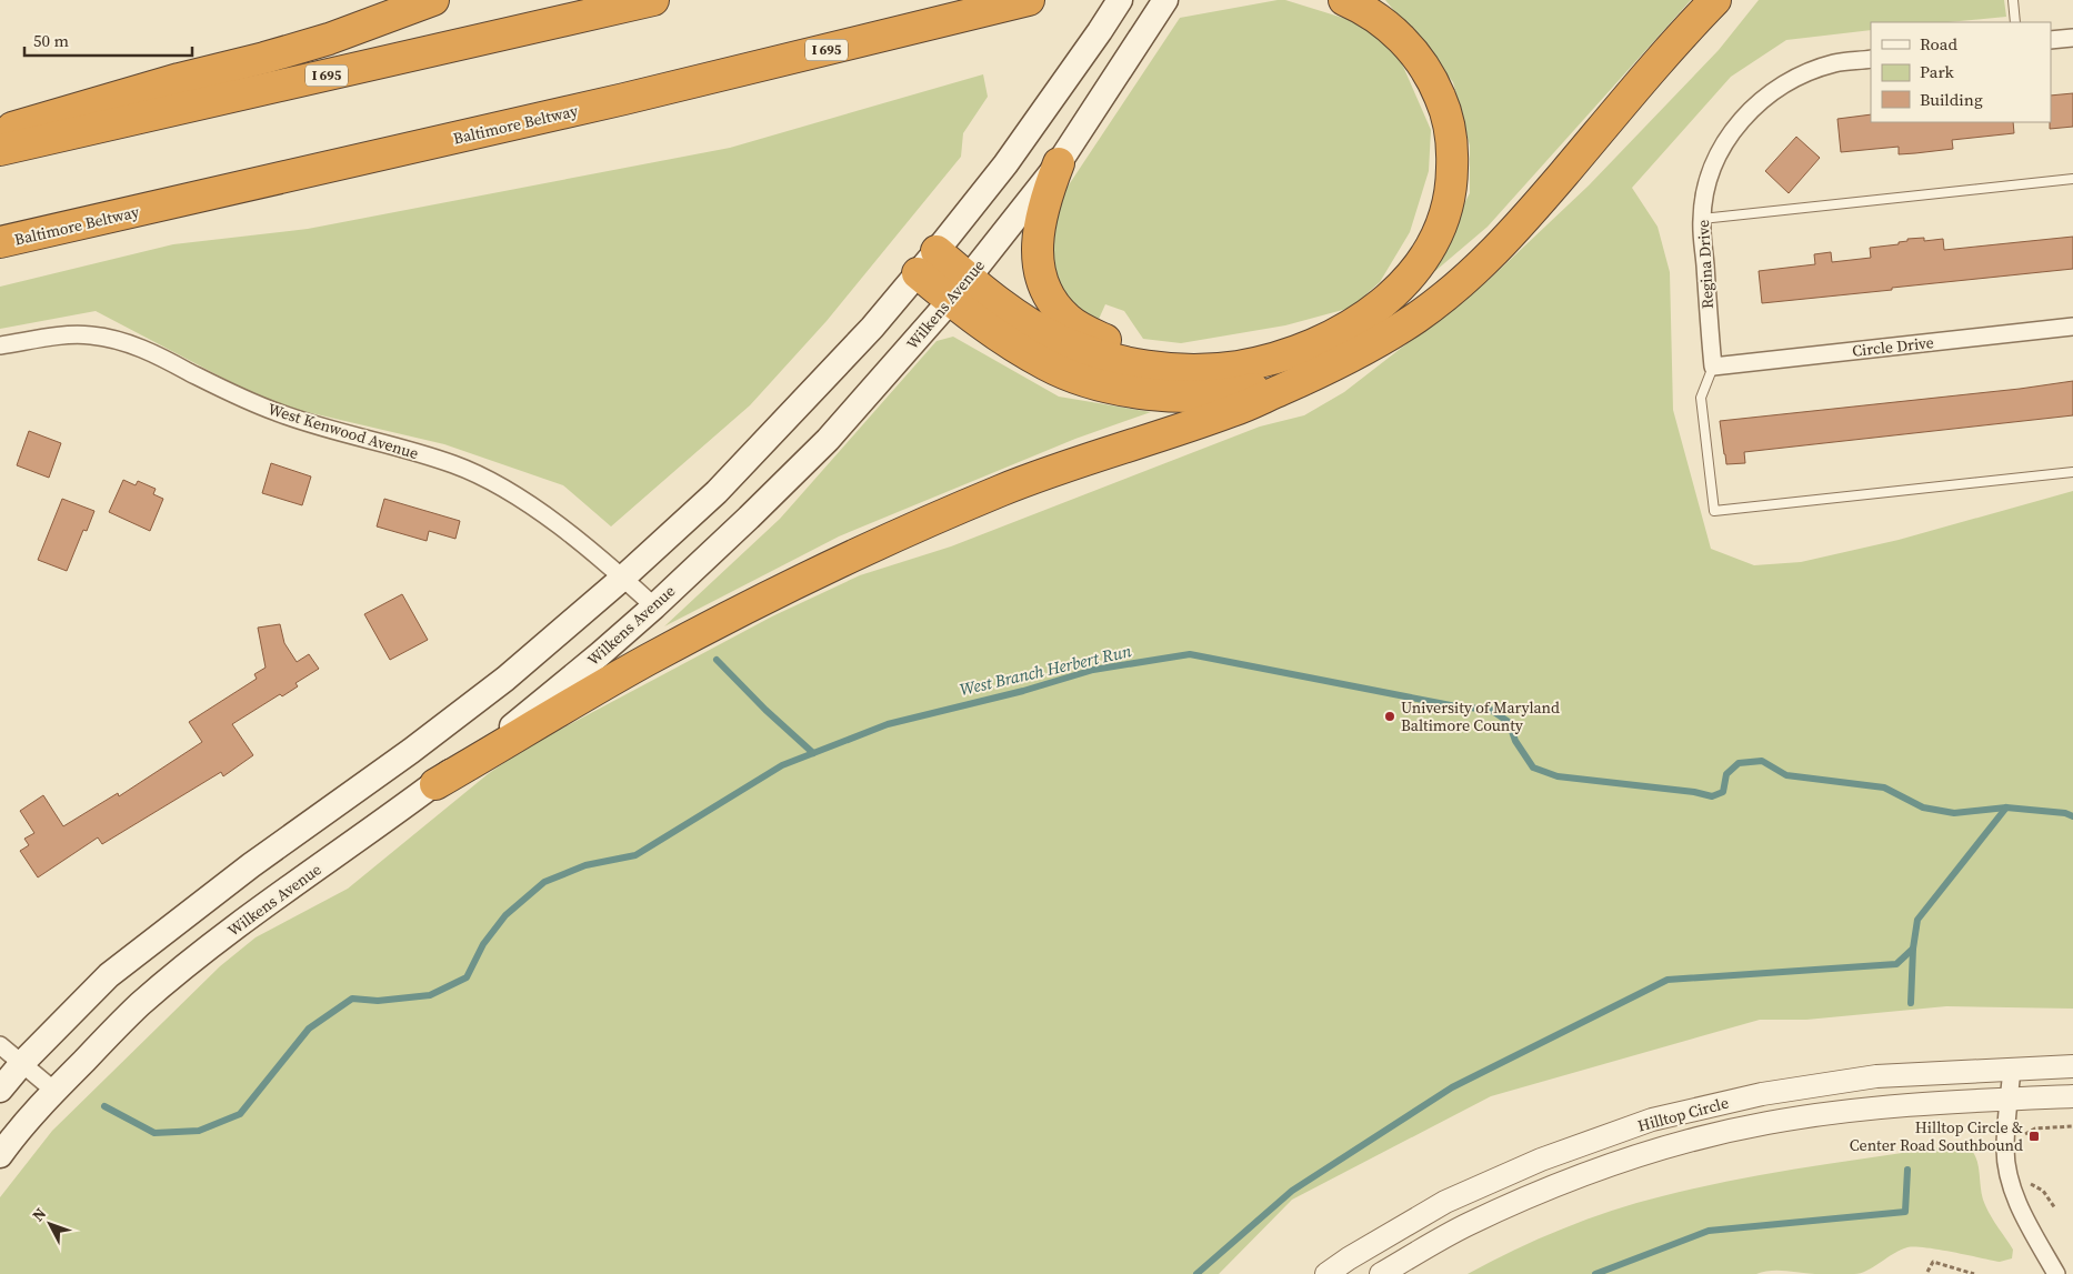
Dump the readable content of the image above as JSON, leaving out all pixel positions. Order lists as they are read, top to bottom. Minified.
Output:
{"streets":{"highway":["I 695","Baltimore Beltway"],"main road":["Wilkens Avenue"],"street":["Regina Drive","Circle Drive","West Kenwood Avenue","Hilltop Circle"]},"crossings":[["Regina Drive","Circle Drive"],["Wilkens Avenue","West Kenwood Avenue"]],"water":["West Branch Herbert Run"],"places":{"other":["University of Maryland Baltimore County"],"transit":["Hilltop Circle & Center Road Southbound"]},"legend":["Road","Park","Building"],"scale_bar":"50 m","north":"top left"}
